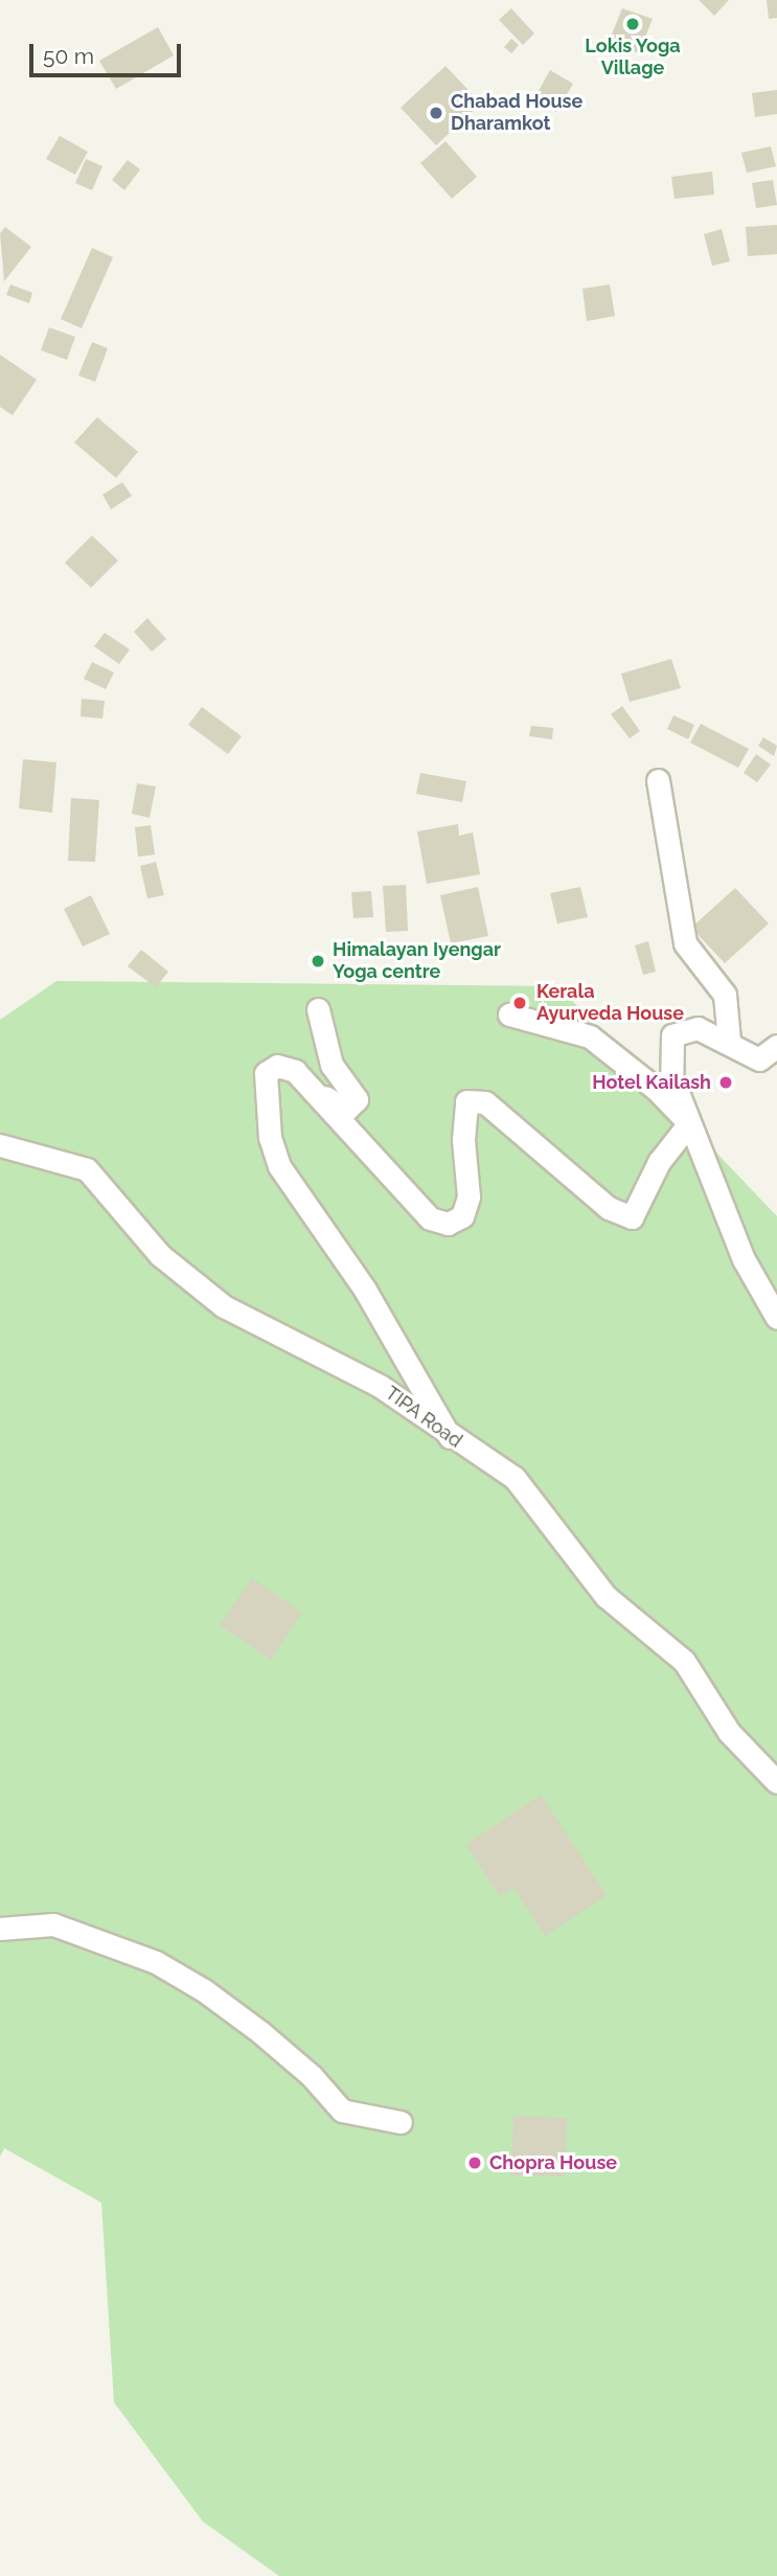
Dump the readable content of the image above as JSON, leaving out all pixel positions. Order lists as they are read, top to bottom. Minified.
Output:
{"streets":{"street":["TIPA Road"]},"places":["Lokis Yoga Village","Chabad House Dharamkot","Himalayan Iyengar Yoga centre","Kerala Ayurveda House","Hotel Kailash","Chopra House"],"scale_bar":"50 m"}
